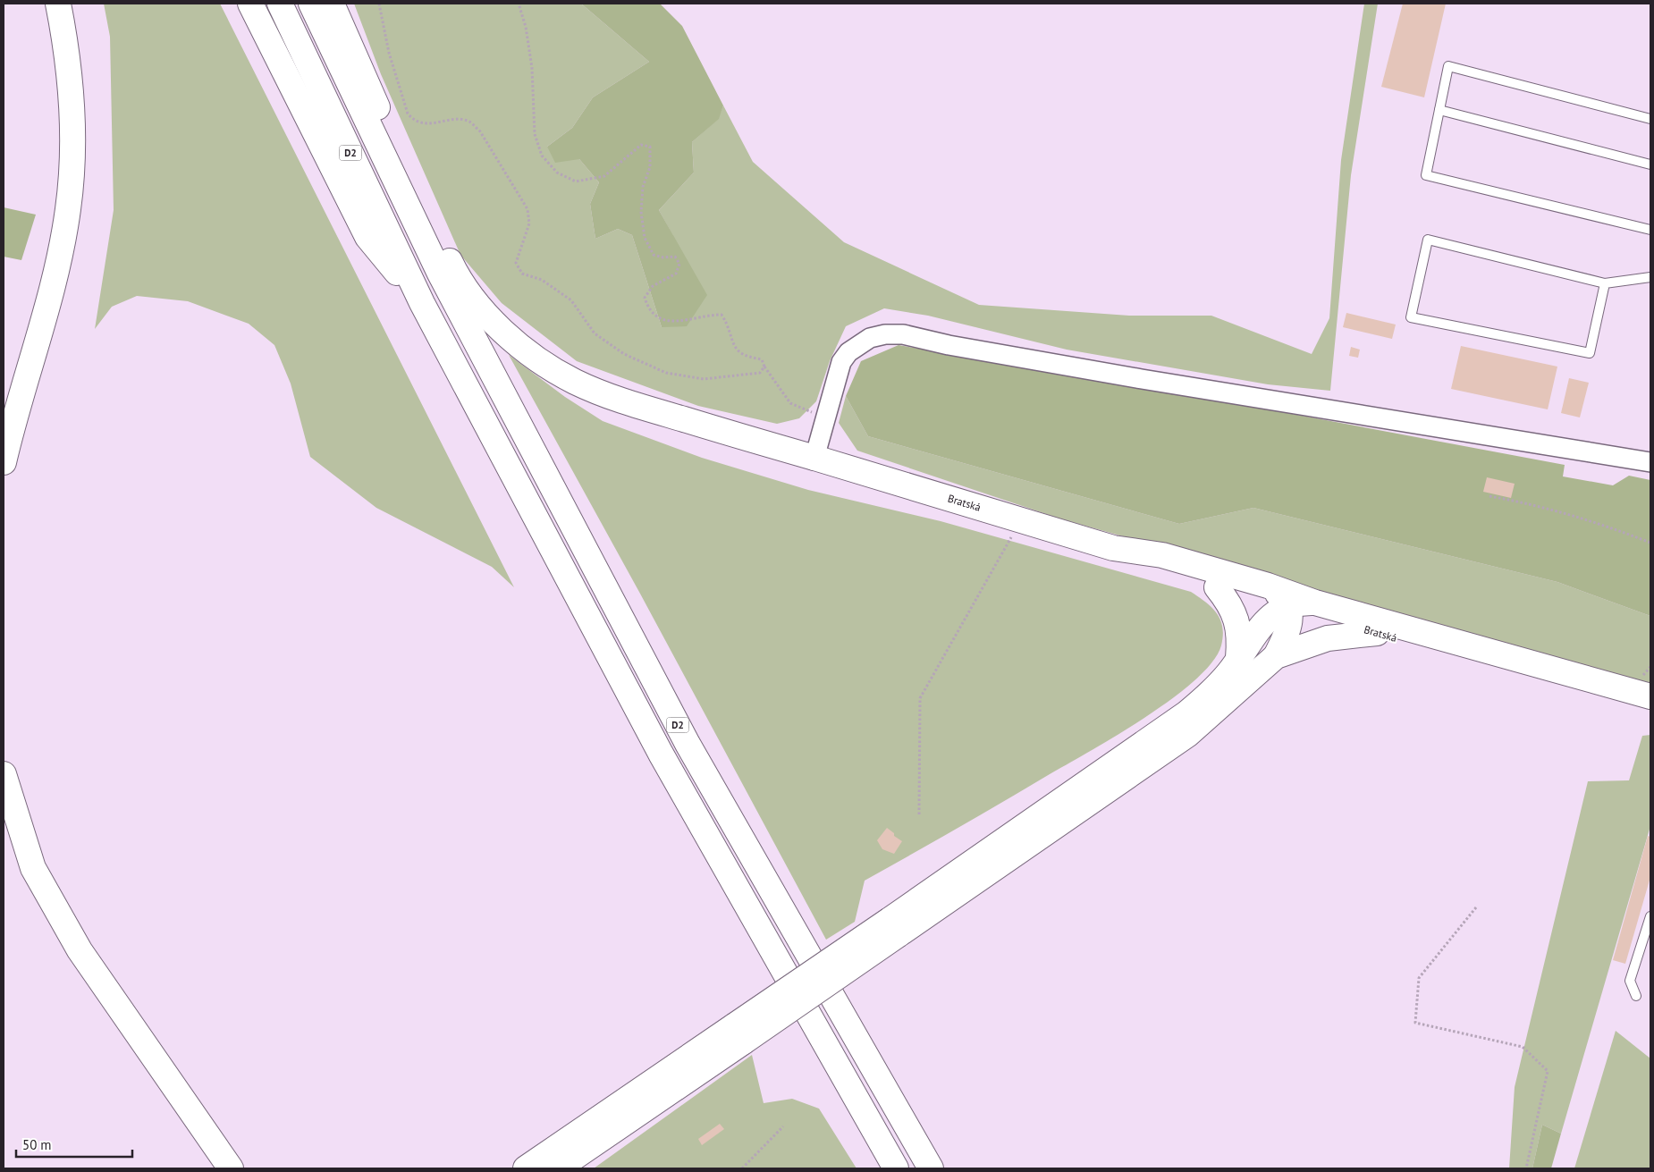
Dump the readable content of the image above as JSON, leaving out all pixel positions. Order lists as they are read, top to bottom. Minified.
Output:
{"streets":{"main road":["D2","Bratská"]},"scale_bar":"50 m"}
